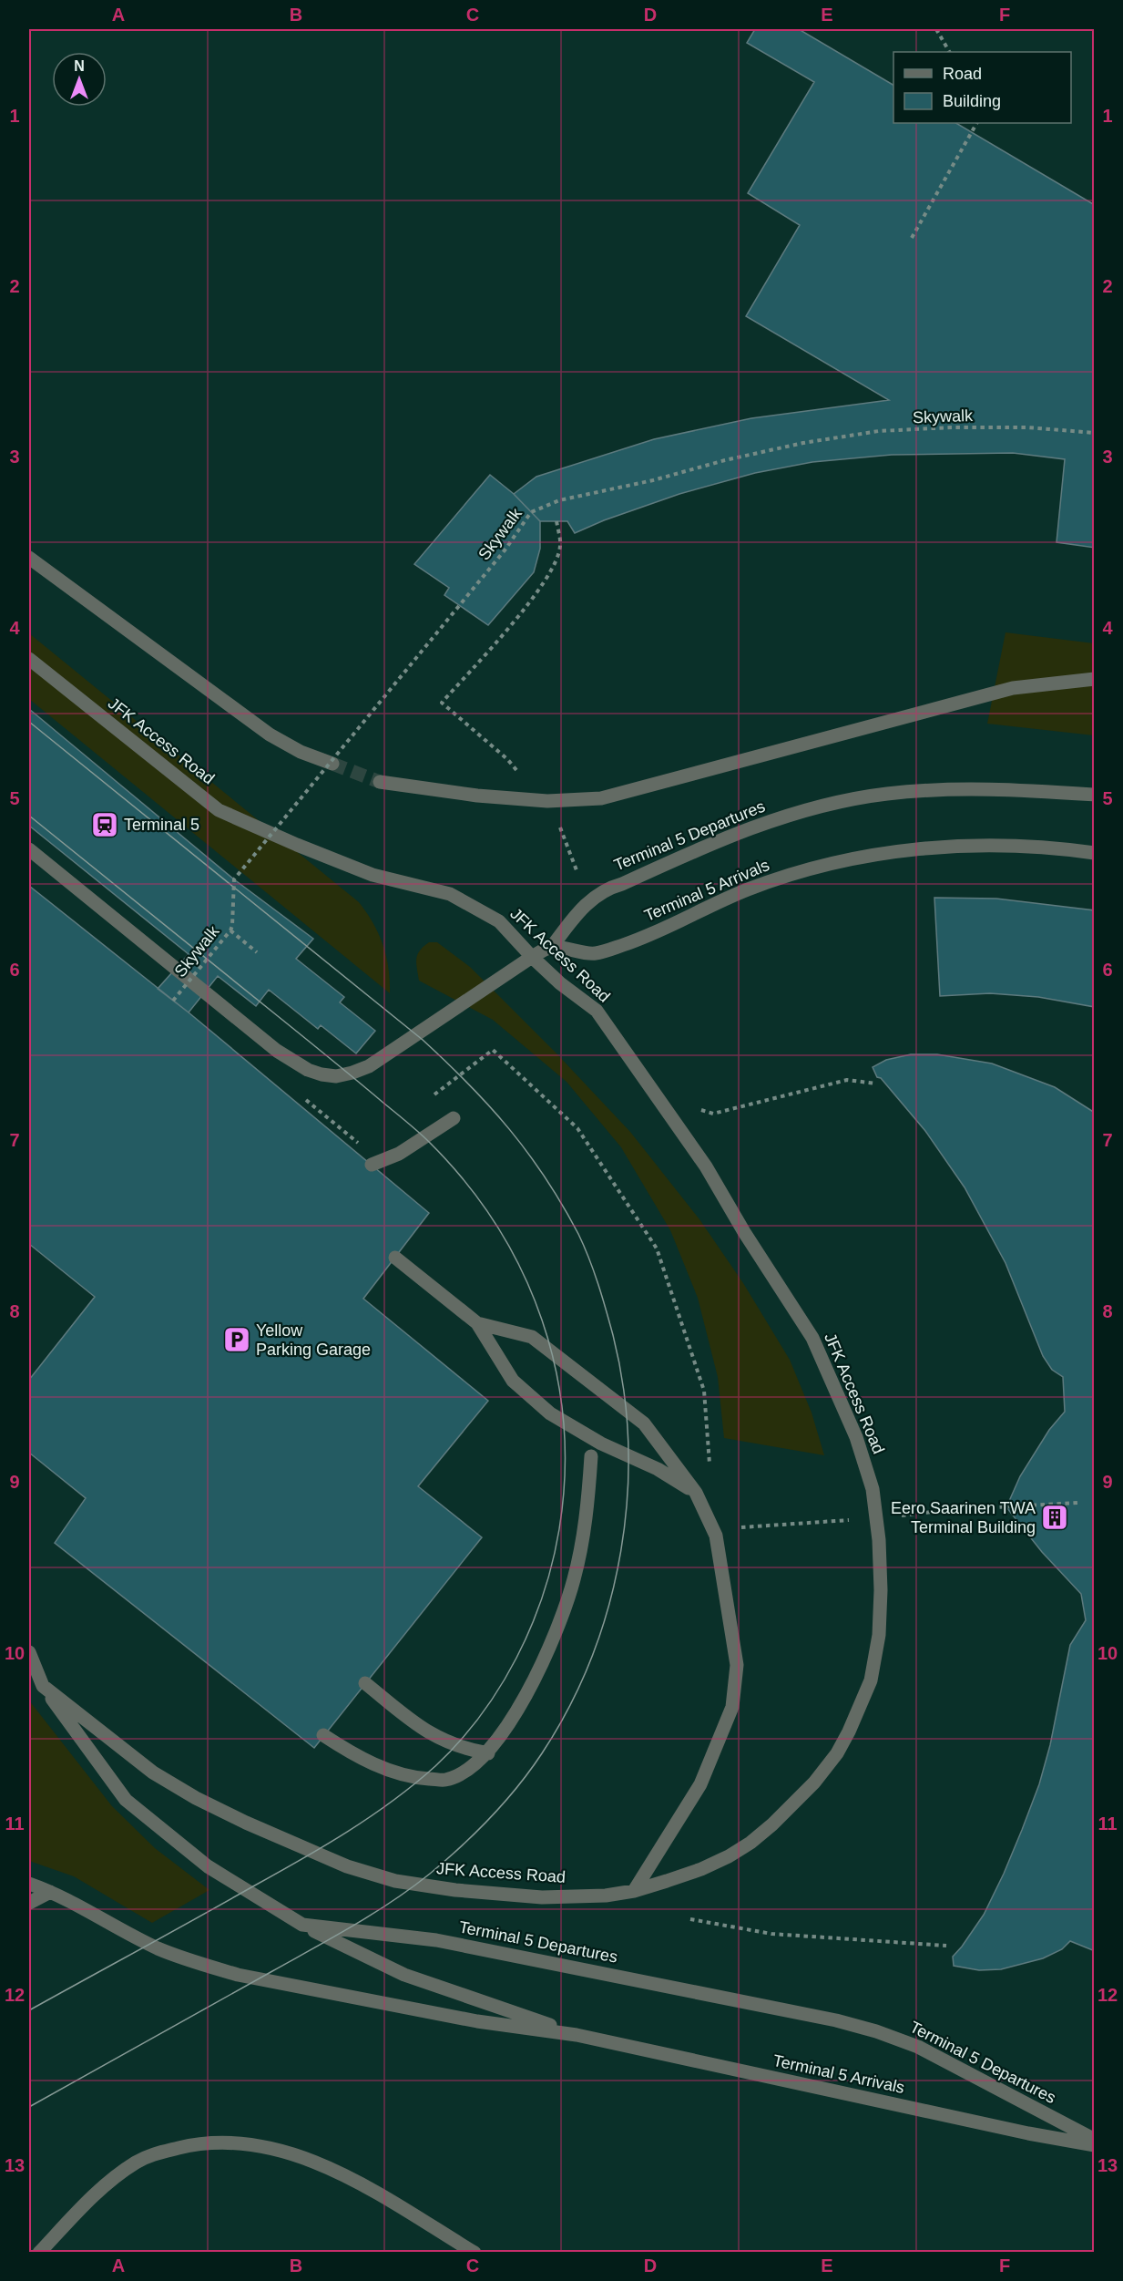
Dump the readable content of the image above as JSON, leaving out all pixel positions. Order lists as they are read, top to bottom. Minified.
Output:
{"streets":{"street":["JFK Access Road","Terminal 5 Departures","Terminal 5 Arrivals"],"path":["Skywalk"]},"crossings":[["JFK Access Road","Terminal 5 Departures"],["Terminal 5 Departures","Terminal 5 Arrivals"]],"places":{"station":["Terminal 5"],"parking":["Yellow Parking Garage"],"building":["Eero Saarinen TWA Terminal Building"]},"legend":["Road","Building"],"north":"top","grid":{"columns":["A","B","C","D","E","F"],"rows":["1","2","3","4","5","6","7","8","9","10","11","12","13"]}}
